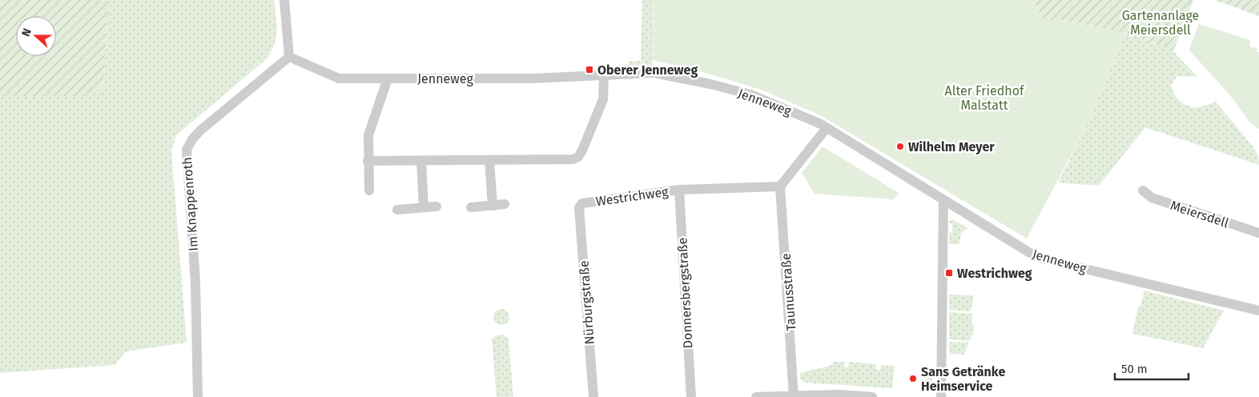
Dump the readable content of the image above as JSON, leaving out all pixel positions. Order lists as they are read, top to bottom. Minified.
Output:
{"streets":{"street":["Jenneweg","Westrichweg","Im Knappenroth","Meiersdell","Taunusstraße","Donnersbergstraße","Nürburgstraße"]},"crossings":[["Jenneweg","Im Knappenroth"],["Westrichweg","Taunusstraße"],["Westrichweg","Donnersbergstraße"],["Westrichweg","Nürburgstraße"]],"parks":["Gartenanlage Meiersdell","Alter Friedhof Malstatt"],"places":{"transit":["Oberer Jenneweg","Westrichweg"],"other":["Wilhelm Meyer","Sans Getränke Heimservice"]},"scale_bar":"50 m","north":"left"}
